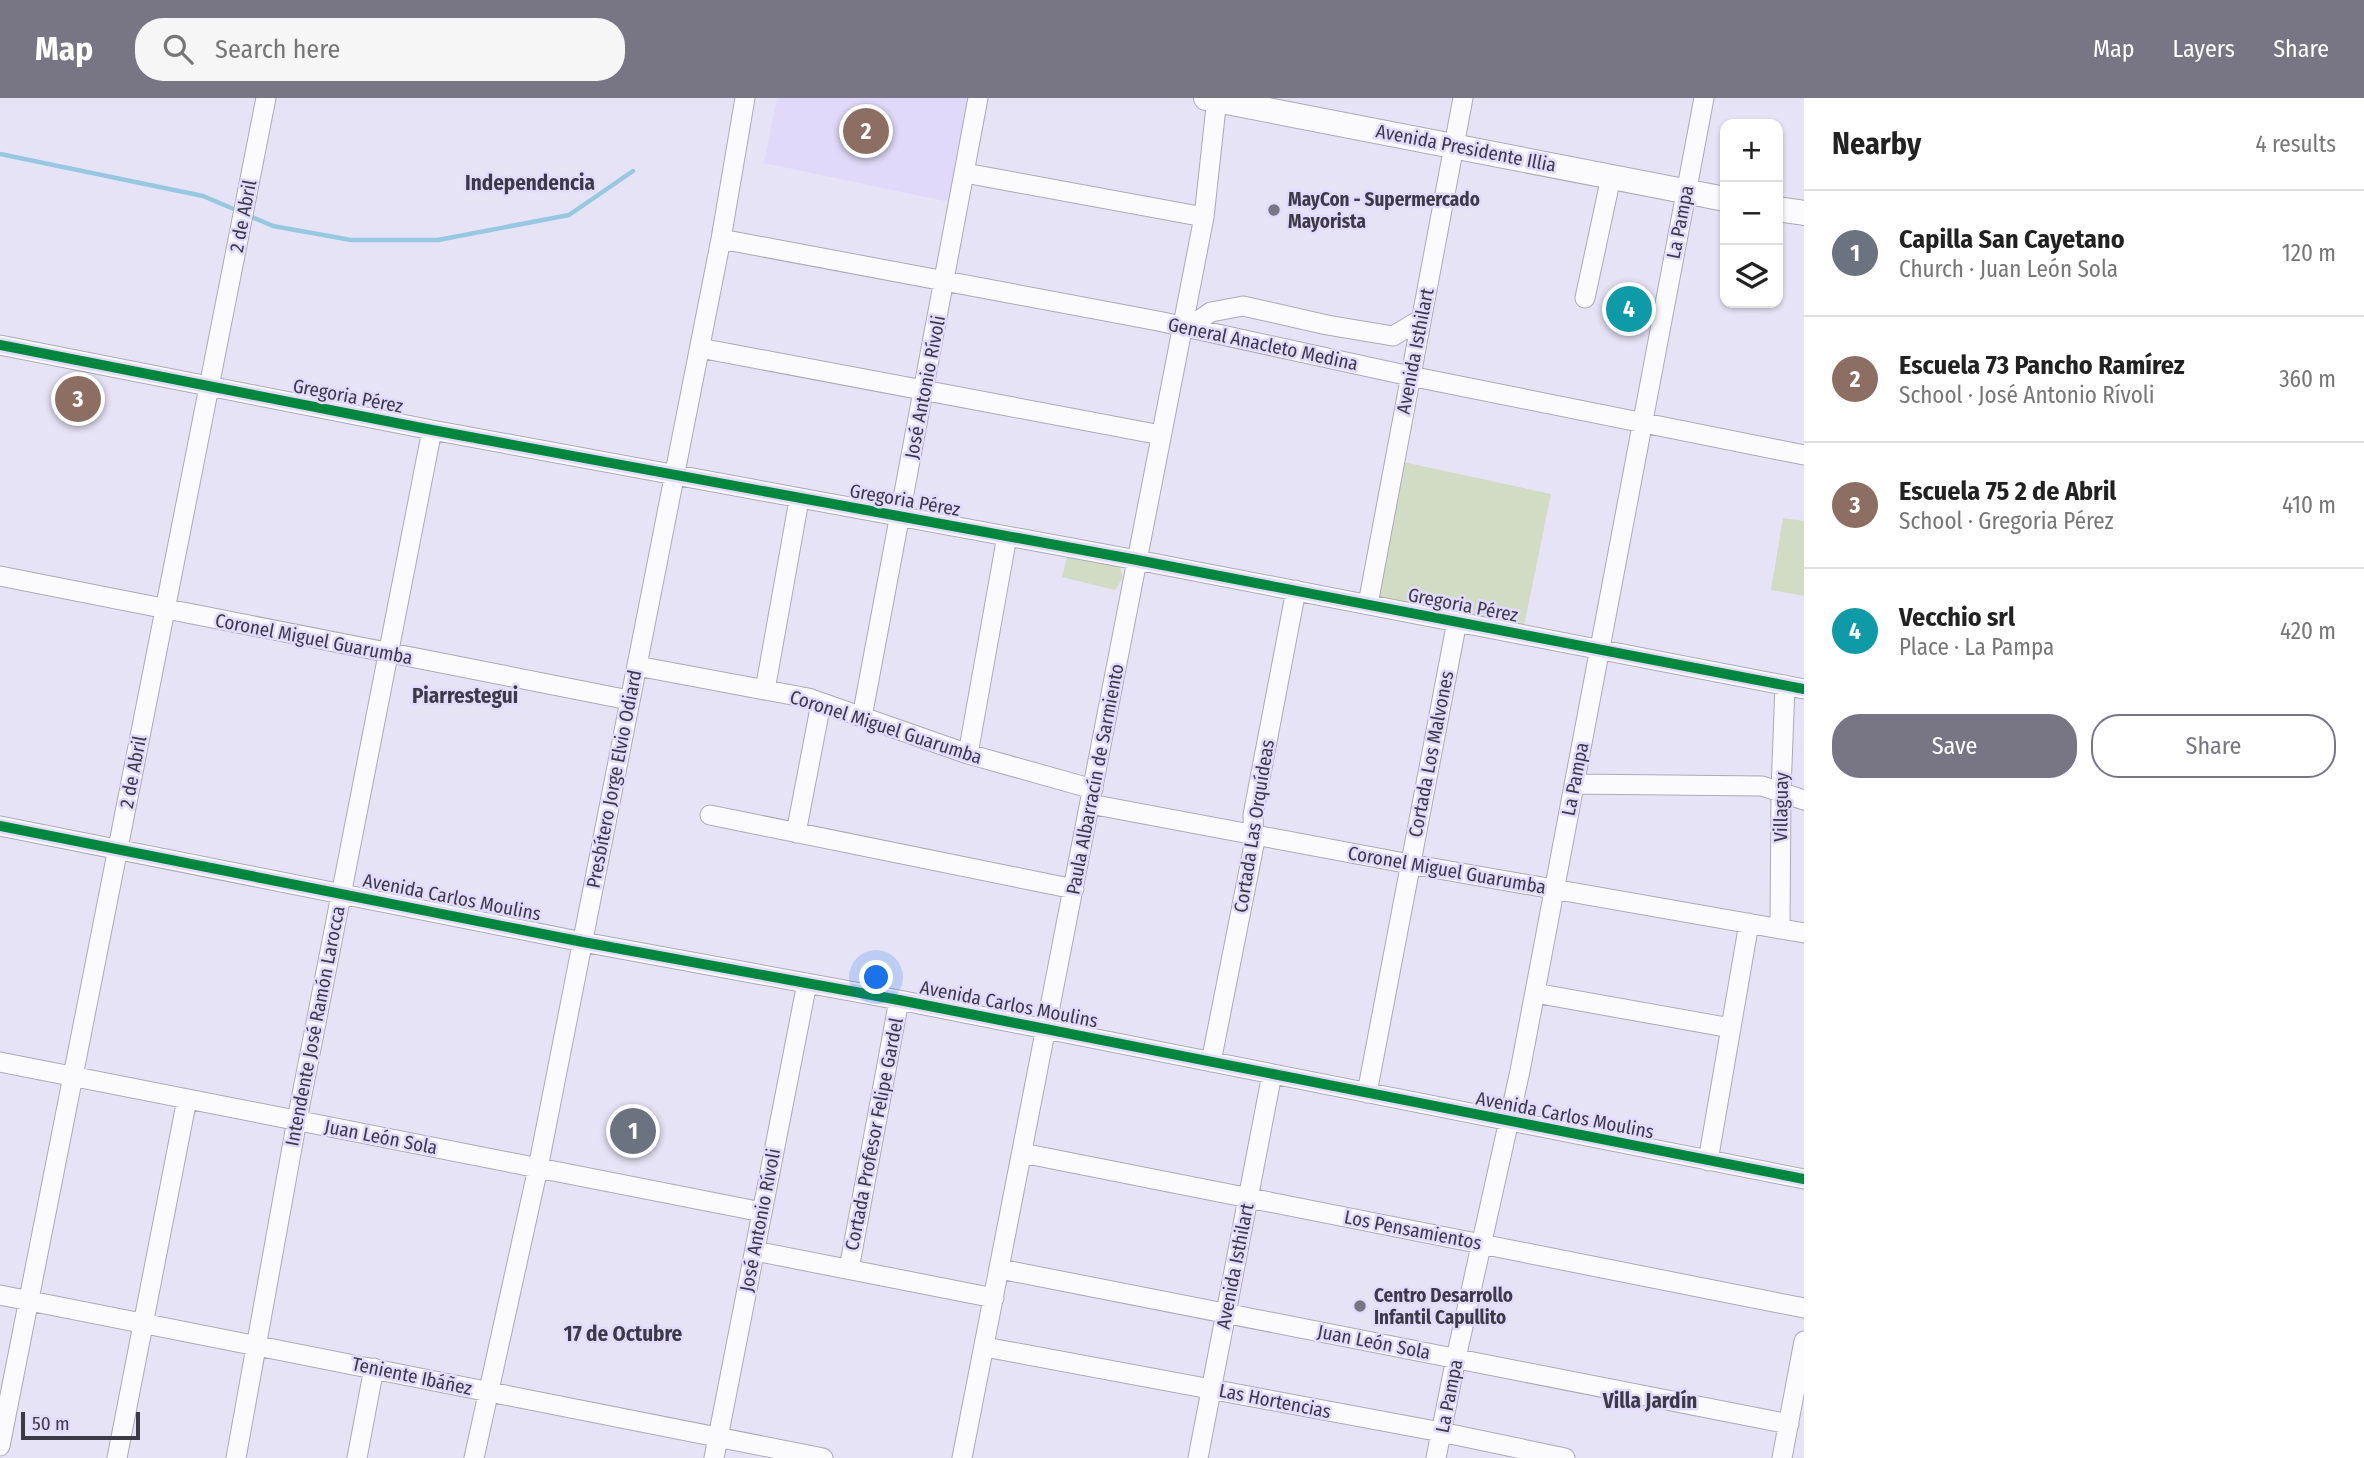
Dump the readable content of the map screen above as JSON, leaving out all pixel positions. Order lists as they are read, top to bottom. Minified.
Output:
{"streets":{"main road":["Avenida Presidente Illia"],"street":["2 de Abril","La Pampa","General Anacleto Medina","Avenida Isthilart","José Antonio Rívoli","Gregoria Pérez","Coronel Miguel Guarumba","Cortada Los Malvones","Presbítero Jorge Elvio Odiard","Paula Albarracín de Sarmiento","Villaguay","Cortada Las Orquídeas","Avenida Carlos Moulins","Intendente José Ramón Larocca","Cortada Profesor Felipe Gardel","Juan León Sola","Los Pensamientos","Teniente Ibáñez","Las Hortencias"]},"crossings":[["Avenida Presidente Illia","La Pampa"],["Avenida Presidente Illia","Avenida Isthilart"],["Avenida Presidente Illia","Paula Albarracín de Sarmiento"],["2 de Abril","Gregoria Pérez"],["2 de Abril","Coronel Miguel Guarumba"],["2 de Abril","Avenida Carlos Moulins"],["2 de Abril","Juan León Sola"],["2 de Abril","Teniente Ibáñez"],["La Pampa","General Anacleto Medina"],["La Pampa","Gregoria Pérez"],["La Pampa","Coronel Miguel Guarumba"],["La Pampa","Avenida Carlos Moulins"],["La Pampa","Juan León Sola"],["La Pampa","Los Pensamientos"],["La Pampa","Las Hortencias"],["General Anacleto Medina","Avenida Isthilart"],["General Anacleto Medina","José Antonio Rívoli"],["General Anacleto Medina","Presbítero Jorge Elvio Odiard"],["General Anacleto Medina","Paula Albarracín de Sarmiento"],["Avenida Isthilart","Gregoria Pérez"],["Avenida Isthilart","Avenida Carlos Moulins"],["Avenida Isthilart","Juan León Sola"],["Avenida Isthilart","Los Pensamientos"],["Avenida Isthilart","Las Hortencias"],["José Antonio Rívoli","Gregoria Pérez"],["José Antonio Rívoli","Coronel Miguel Guarumba"],["José Antonio Rívoli","Avenida Carlos Moulins"],["José Antonio Rívoli","Juan León Sola"],["José Antonio Rívoli","Teniente Ibáñez"],["Gregoria Pérez","Cortada Los Malvones"],["Gregoria Pérez","Presbítero Jorge Elvio Odiard"],["Gregoria Pérez","Paula Albarracín de Sarmiento"],["Gregoria Pérez","Villaguay"],["Gregoria Pérez","Cortada Las Orquídeas"],["Gregoria Pérez","Intendente José Ramón Larocca"],["Coronel Miguel Guarumba","Cortada Los Malvones"],["Coronel Miguel Guarumba","Presbítero Jorge Elvio Odiard"],["Coronel Miguel Guarumba","Paula Albarracín de Sarmiento"],["Coronel Miguel Guarumba","Villaguay"],["Coronel Miguel Guarumba","Cortada Las Orquídeas"],["Coronel Miguel Guarumba","Intendente José Ramón Larocca"],["Cortada Los Malvones","Avenida Carlos Moulins"],["Presbítero Jorge Elvio Odiard","Avenida Carlos Moulins"],["Presbítero Jorge Elvio Odiard","Juan León Sola"],["Presbítero Jorge Elvio Odiard","Teniente Ibáñez"],["Paula Albarracín de Sarmiento","Avenida Carlos Moulins"],["Paula Albarracín de Sarmiento","Juan León Sola"],["Paula Albarracín de Sarmiento","Los Pensamientos"],["Paula Albarracín de Sarmiento","Las Hortencias"],["Cortada Las Orquídeas","Avenida Carlos Moulins"],["Avenida Carlos Moulins","Intendente José Ramón Larocca"],["Avenida Carlos Moulins","Cortada Profesor Felipe Gardel"],["Intendente José Ramón Larocca","Juan León Sola"],["Intendente José Ramón Larocca","Teniente Ibáñez"]],"districts":["Independencia","Piarrestegui","17 de Octubre","Villa Jardín"],"places":["MayCon - Supermercado Mayorista","Centro Desarrollo Infantil Capullito"],"scale_bar":"50 m","page":{"header":"Map","search":"Search here","nav":["Map","Layers","Share"],"heading":["Nearby","4 results"],"pins":["2","4","3","1"],"map_buttons":["+","−"],"list":[{"mark":"1","name":"Capilla San Cayetano","note":"Church · Juan León Sola","value":"120 m"},{"mark":"2","name":"Escuela 73 Pancho Ramírez","note":"School · José Antonio Rívoli","value":"360 m"},{"mark":"3","name":"Escuela 75 2 de Abril","note":"School · Gregoria Pérez","value":"410 m"},{"mark":"4","name":"Vecchio srl","note":"Place · La Pampa","value":"420 m"}],"buttons":["Save","Share"],"scale":"50 m"}}
